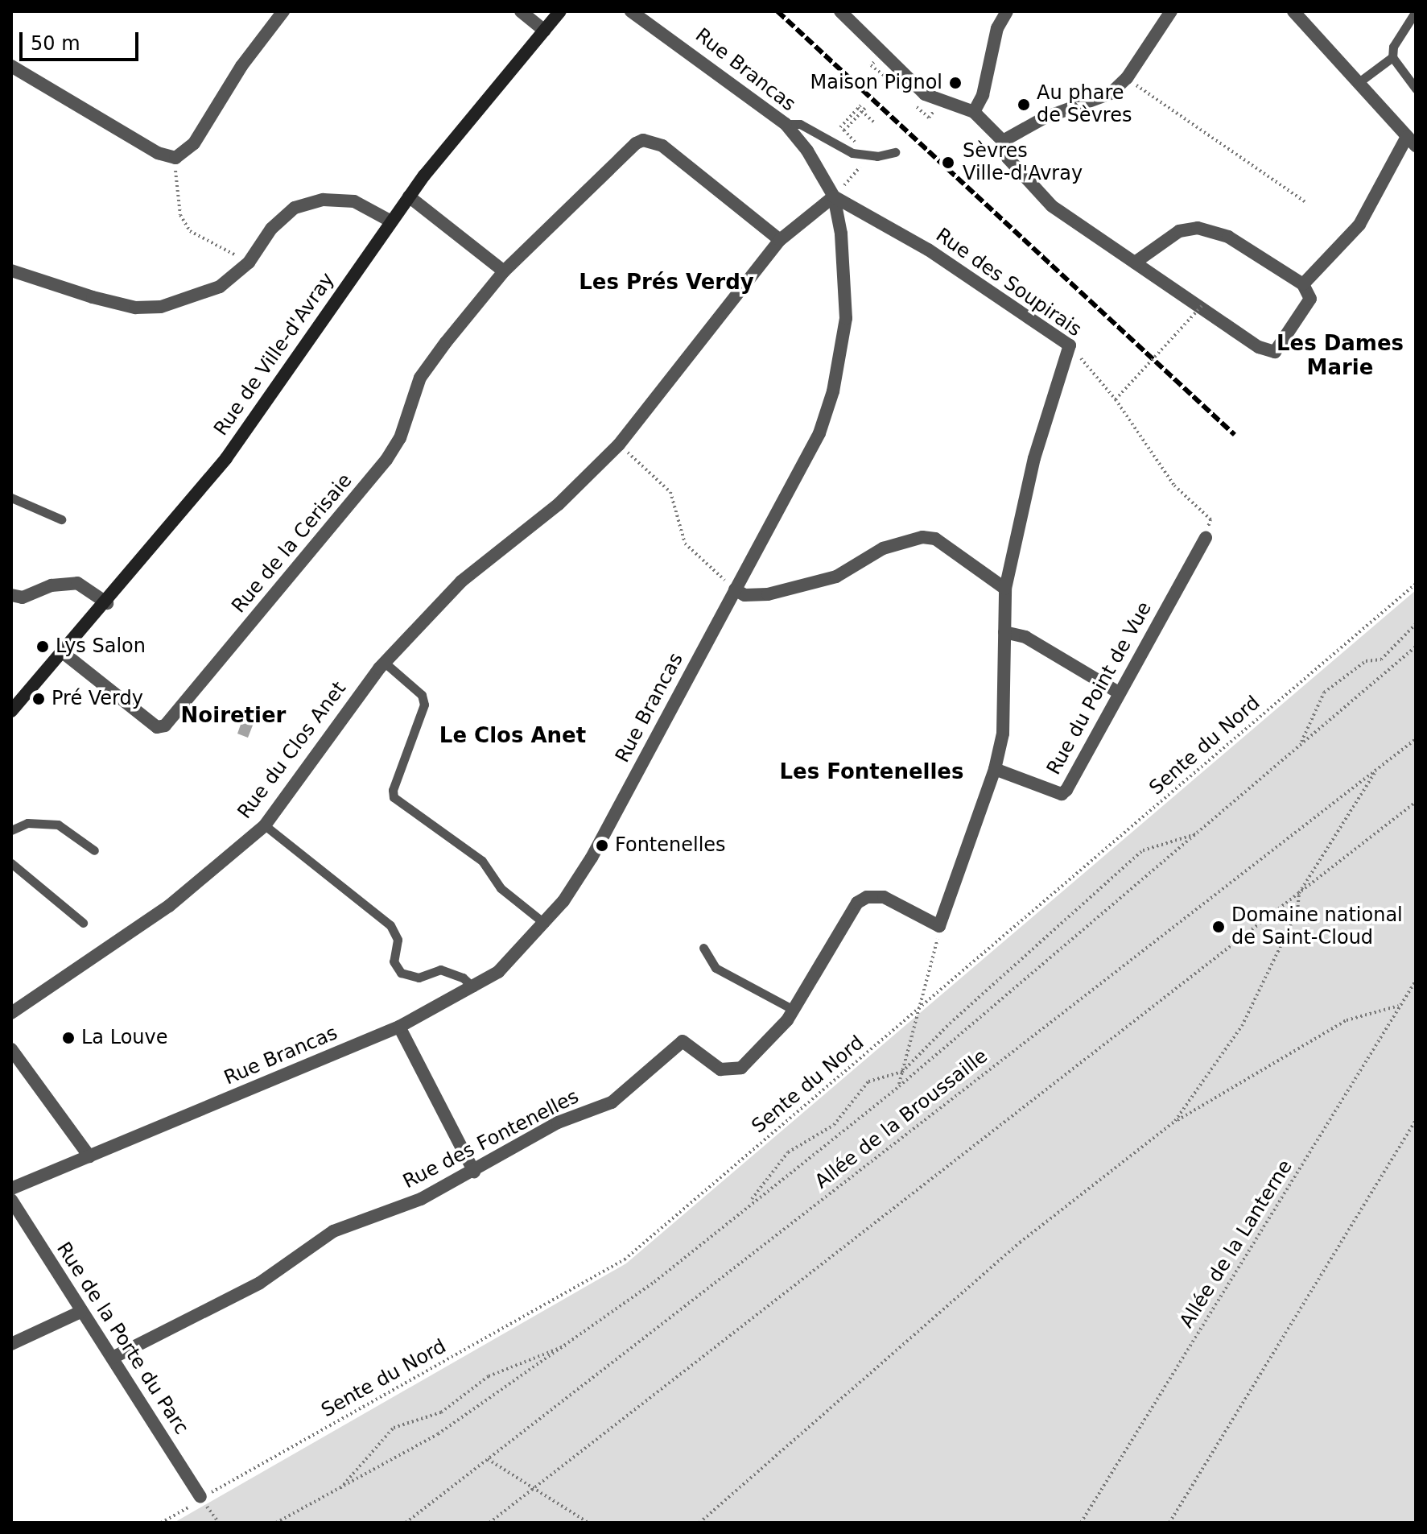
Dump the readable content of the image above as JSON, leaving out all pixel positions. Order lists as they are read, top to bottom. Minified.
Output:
{"streets":{"main road":["Rue de Ville-d'Avray"],"street":["Rue Brancas","Rue des Soupirais","Rue de la Cerisaie","Rue du Point de Vue","Rue du Clos Anet","Rue des Fontenelles","Rue de la Porte du Parc"],"path":["Sente du Nord","Allée de la Broussaille","Allée de la Lanterne"]},"crossings":[["Rue Brancas","Rue des Soupirais"],["Rue Brancas","Rue du Clos Anet"],["Rue des Soupirais","Rue du Clos Anet"],["Rue de Ville-d'Avray","Rue de la Cerisaie"],["Rue de la Cerisaie","Rue du Clos Anet"],["Sente du Nord","Rue de la Porte du Parc"],["Rue des Fontenelles","Rue de la Porte du Parc"]],"districts":["Les Prés Verdy","Les Dames Marie","Noiretier","Le Clos Anet","Les Fontenelles"],"places":["Maison Pignol","Au phare de Sèvres","Sèvres Ville-d'Avray","Lys Salon","Pré Verdy","Fontenelles","Domaine national de Saint-Cloud","La Louve"],"scale_bar":"50 m"}
